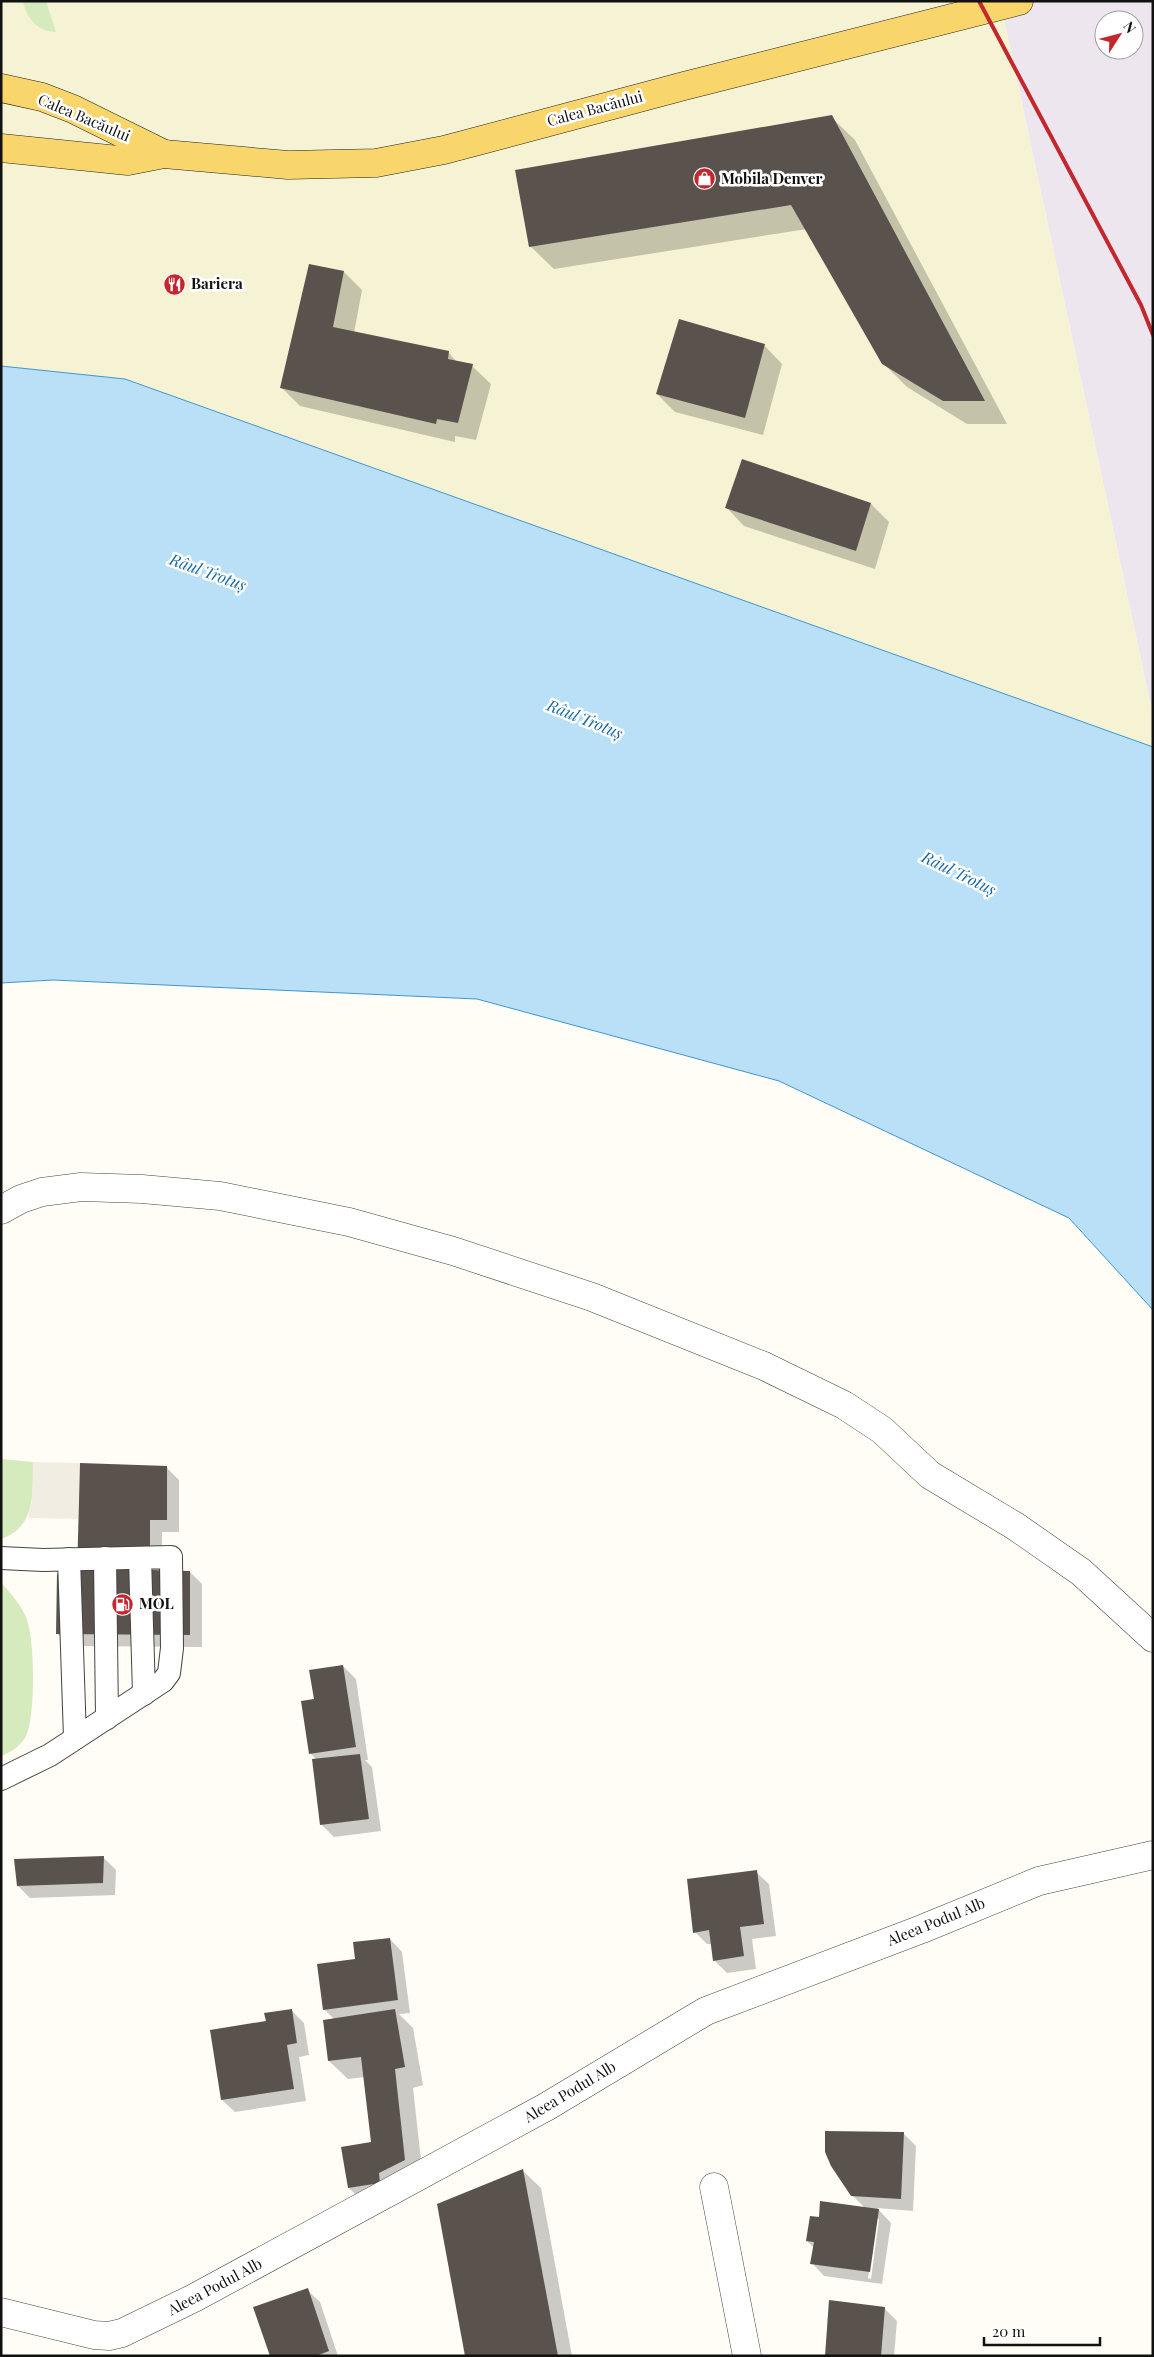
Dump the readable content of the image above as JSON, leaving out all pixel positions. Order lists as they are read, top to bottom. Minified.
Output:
{"streets":{"main road":["Calea Bacăului"],"street":["Aleea Podul Alb"]},"water":["Râul Trotuș"],"places":{"shop":["Mobila Denver"],"restaurant":["Bariera"],"fuel station":["MOL"]},"scale_bar":"20 m","north":"top right"}
